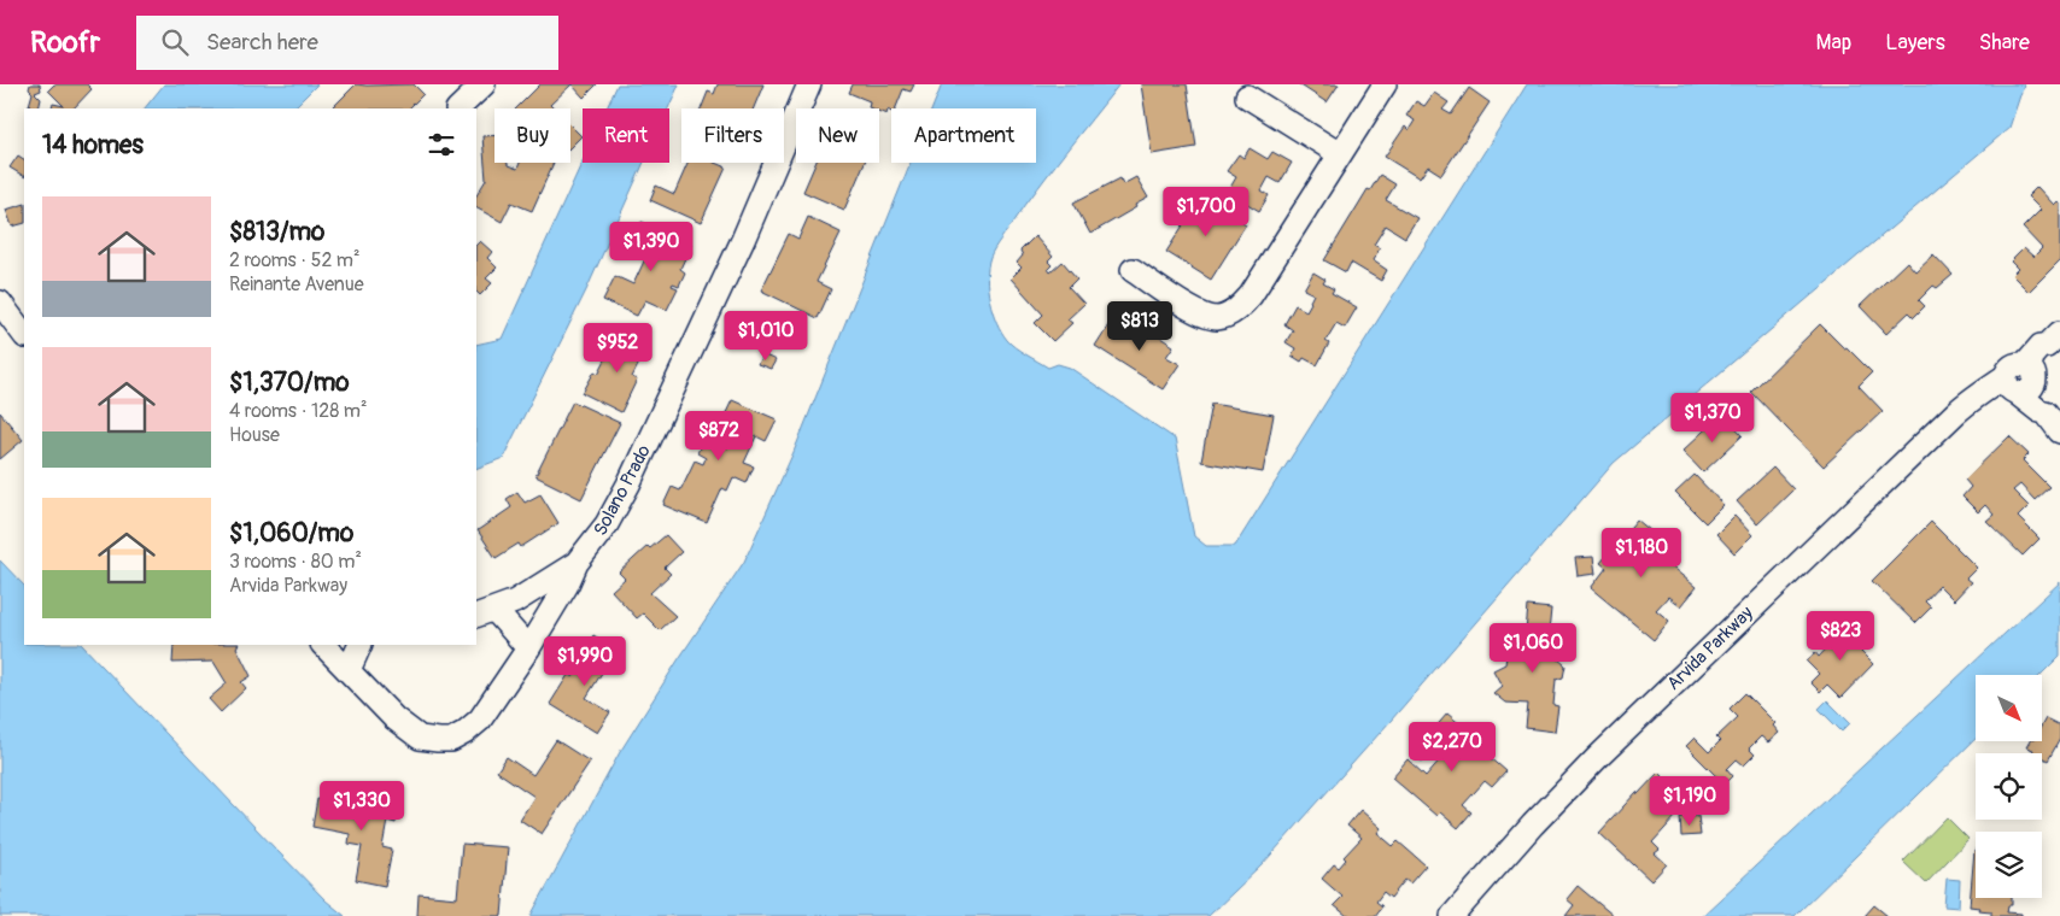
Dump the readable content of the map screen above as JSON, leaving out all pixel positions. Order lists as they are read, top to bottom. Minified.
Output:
{"streets":{"street":["Solano Prado","Arvida Parkway"]},"north":"bottom right","page":{"header":"Roofr","search":"Search here","nav":["Map","Layers","Share"],"chip":["Buy","Rent","Filters","New","Apartment"],"heading":"14 homes","list":[{"name":"$813/mo","note":"2 rooms · 52 m² · Reinante Avenue"},{"name":"$1,370/mo","note":"4 rooms · 128 m² · House"},{"name":"$1,060/mo","note":"3 rooms · 80 m² · Arvida Parkway"}],"price":["$1,700","$1,390","$813","$1,010","$952","$1,370","$872","$1,180","$823","$1,060","$1,990","$2,270","$1,190","$1,330"]}}
